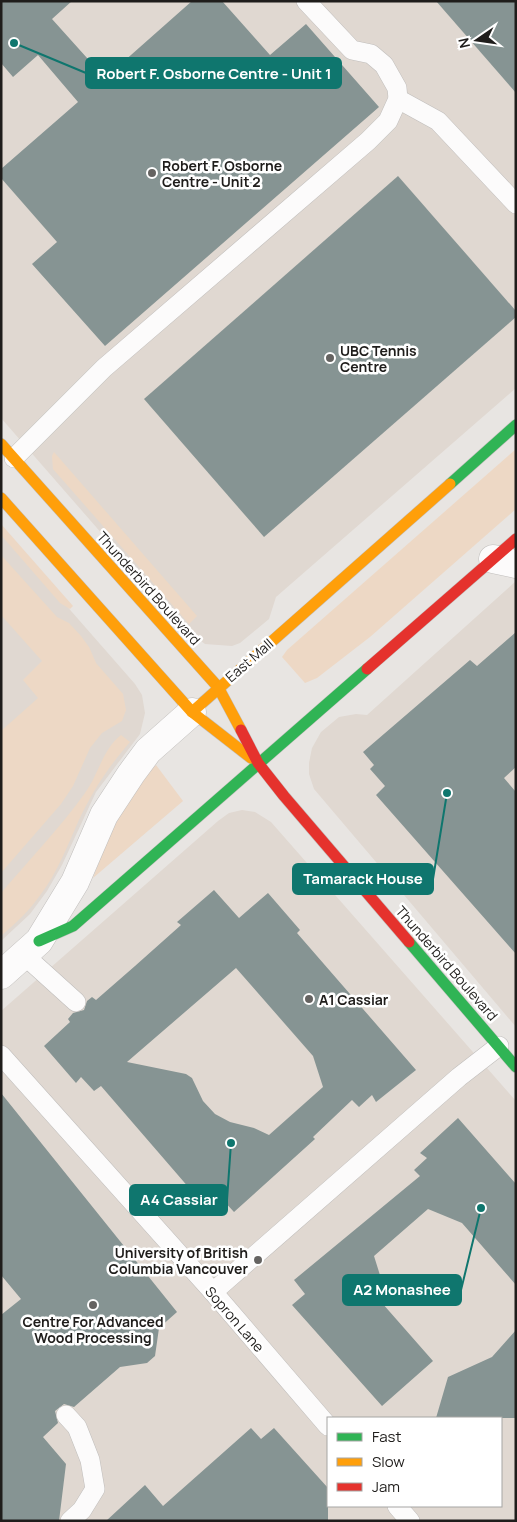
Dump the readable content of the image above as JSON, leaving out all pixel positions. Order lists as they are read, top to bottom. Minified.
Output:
{"streets":{"street":["Thunderbird Boulevard","East Mall"],"lane":["Sopron Lane"]},"crossings":[["Thunderbird Boulevard","East Mall"]],"places":["Robert F. Osborne Centre - Unit 1","Robert F. Osborne Centre - Unit 2","UBC Tennis Centre","Tamarack House","A1 Cassiar","A4 Cassiar","A2 Monashee","University of British Columbia Vancouver","Centre For Advanced Wood Processing"],"legend":["Fast","Slow","Jam"],"north":"left"}
